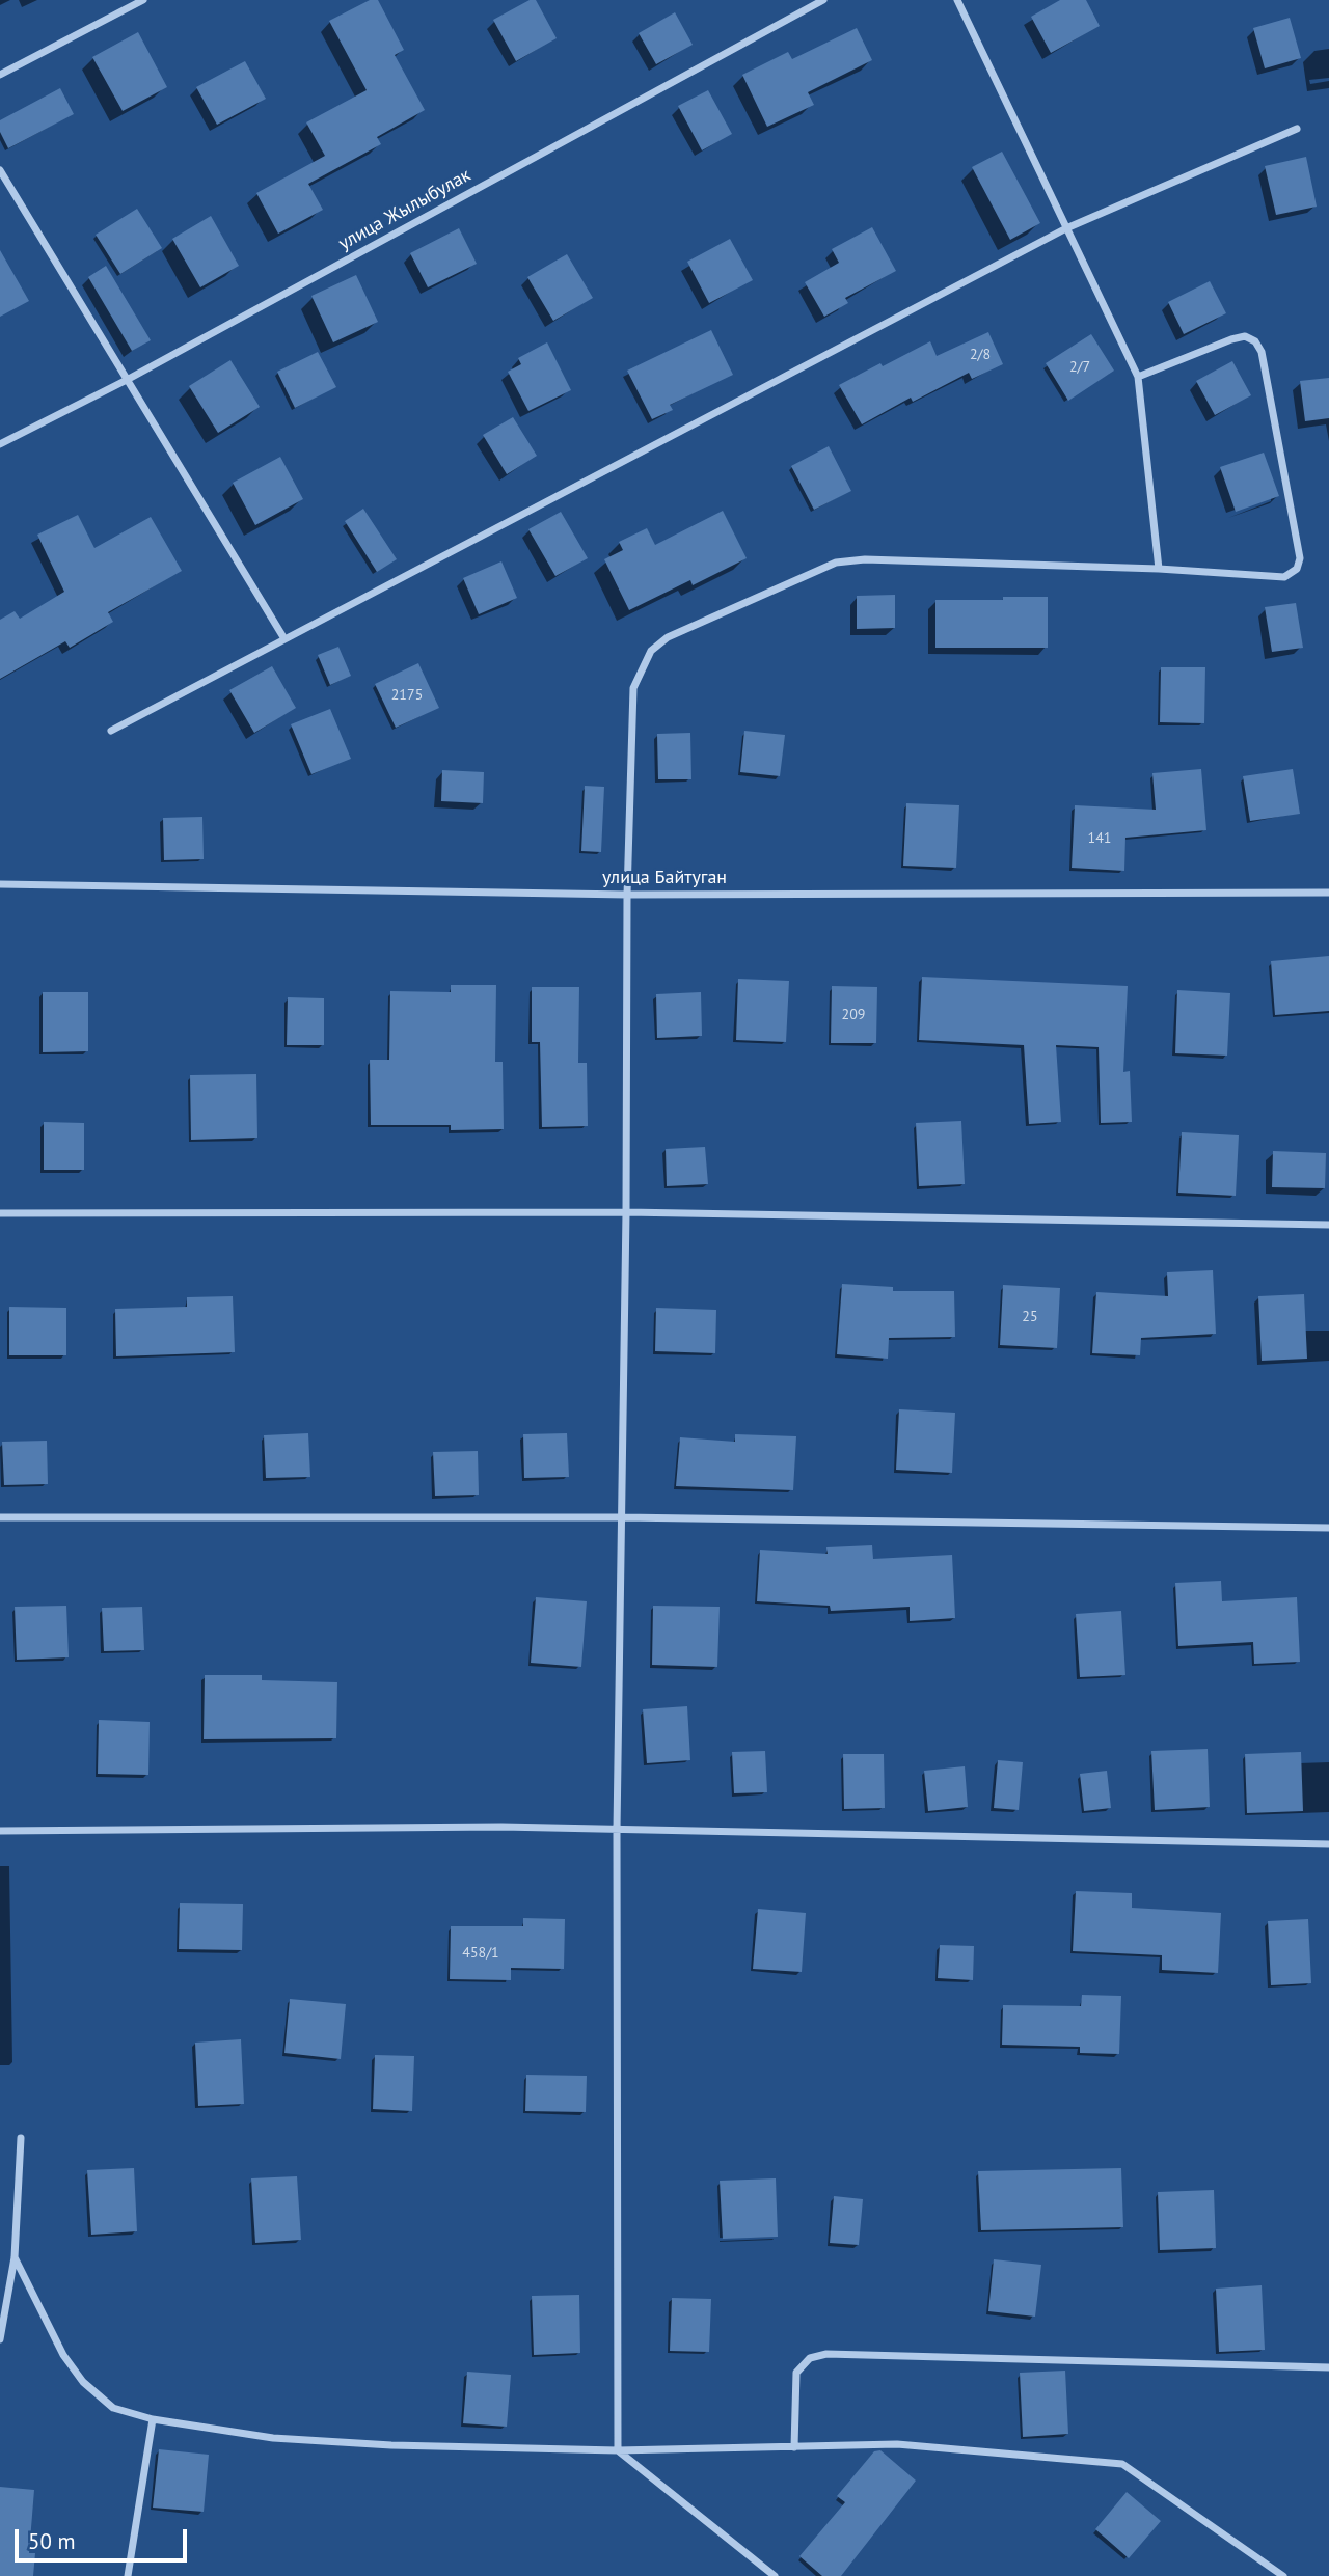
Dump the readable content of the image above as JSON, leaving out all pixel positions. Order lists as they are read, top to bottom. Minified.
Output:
{"streets":{"street":["улица Жылыбулак","улица Байтуган"]},"house_numbers":["2/8","2/7","2175","141","209","25","458/1"],"scale_bar":"50 m"}
